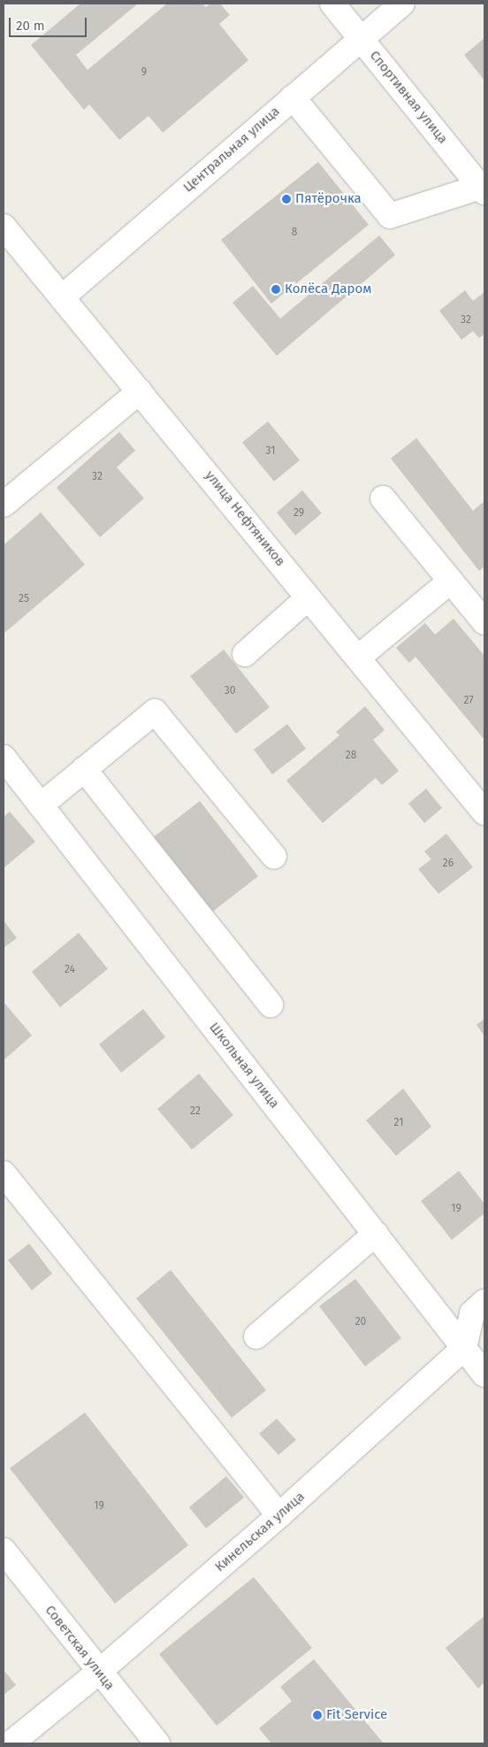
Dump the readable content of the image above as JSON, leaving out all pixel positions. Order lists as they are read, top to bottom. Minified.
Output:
{"streets":{"street":["Спортивная улица","Центральная улица","улица Нефтяников","Школьная улица","Кинельская улица","Советская улица"]},"crossings":[["Спортивная улица","Центральная улица"],["Центральная улица","улица Нефтяников"],["Школьная улица","Кинельская улица"],["Кинельская улица","Советская улица"]],"places":["Пятёрочка","Колёса Даром","Fit Service"],"house_numbers":["9","8","32","31","32","29","25","30","27","28","26","24","22","21","19","20","19"],"scale_bar":"20 m"}
